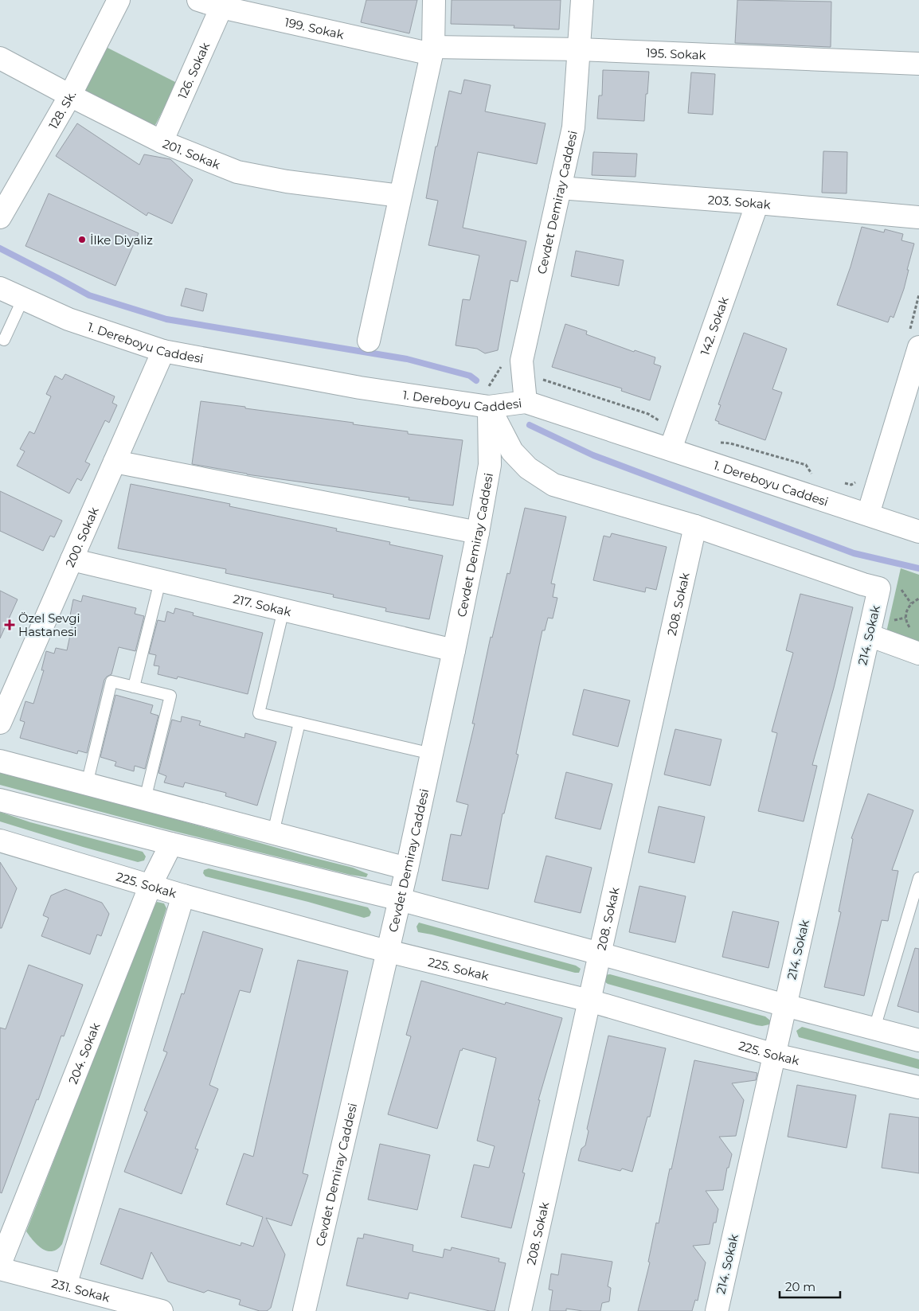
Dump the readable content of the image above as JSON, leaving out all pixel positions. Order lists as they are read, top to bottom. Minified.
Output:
{"streets":{"street":["199. Sokak","195. Sokak","126. Sokak","128. Sk.","201. Sokak","203. Sokak","Cevdet Demiray Caddesi","142. Sokak","1. Dereboyu Caddesi","200. Sokak","208. Sokak","217. Sokak","214. Sokak","225. Sokak","204. Sokak","231. Sokak"]},"crossings":[["199. Sokak","195. Sokak"],["199. Sokak","126. Sokak"],["195. Sokak","Cevdet Demiray Caddesi"],["126. Sokak","201. Sokak"],["128. Sk.","201. Sokak"],["203. Sokak","Cevdet Demiray Caddesi"],["203. Sokak","142. Sokak"],["Cevdet Demiray Caddesi","1. Dereboyu Caddesi"],["Cevdet Demiray Caddesi","217. Sokak"],["Cevdet Demiray Caddesi","225. Sokak"],["142. Sokak","1. Dereboyu Caddesi"],["1. Dereboyu Caddesi","200. Sokak"],["200. Sokak","217. Sokak"],["208. Sokak","214. Sokak"],["208. Sokak","225. Sokak"],["214. Sokak","225. Sokak"],["225. Sokak","204. Sokak"]],"places":{"other":["İlke Diyaliz"],"health":["Özel Sevgi Hastanesi"]},"scale_bar":"20 m"}
